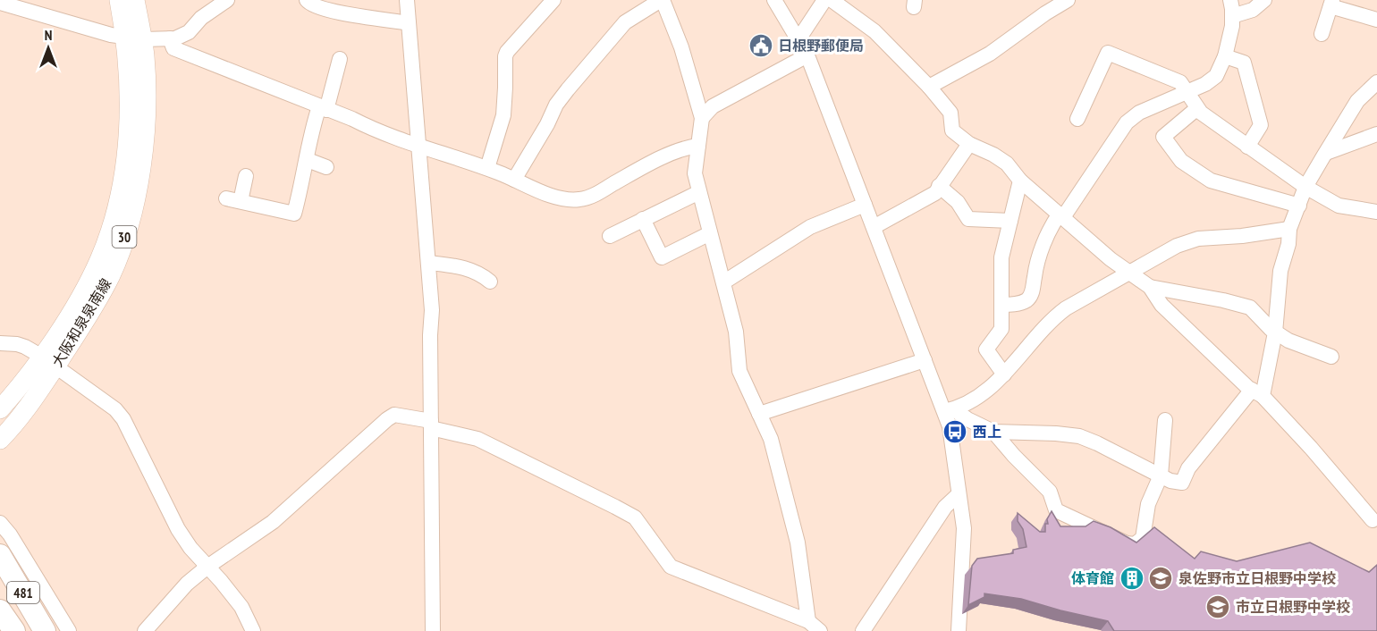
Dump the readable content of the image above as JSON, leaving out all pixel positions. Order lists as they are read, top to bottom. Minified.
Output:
{"streets":{"highway":["481"],"main road":["30","大阪和泉泉南線"]},"places":{"public building":["日根野郵便局"],"bus stop":["西上"],"building":["体育館"],"school or university":["泉佐野市立日根野中学校","市立日根野中学校"]},"north":"top"}
